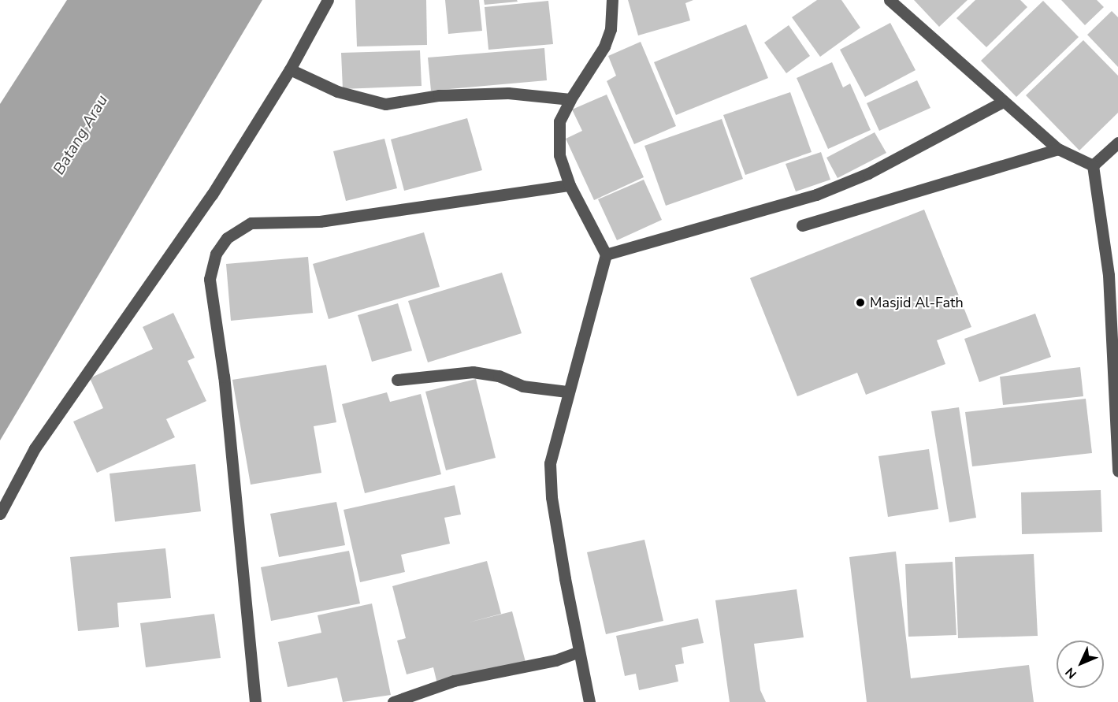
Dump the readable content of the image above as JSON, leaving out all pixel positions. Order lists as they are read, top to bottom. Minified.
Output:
{"water":["Batang Arau"],"places":["Masjid Al-Fath"],"north":"bottom left"}
